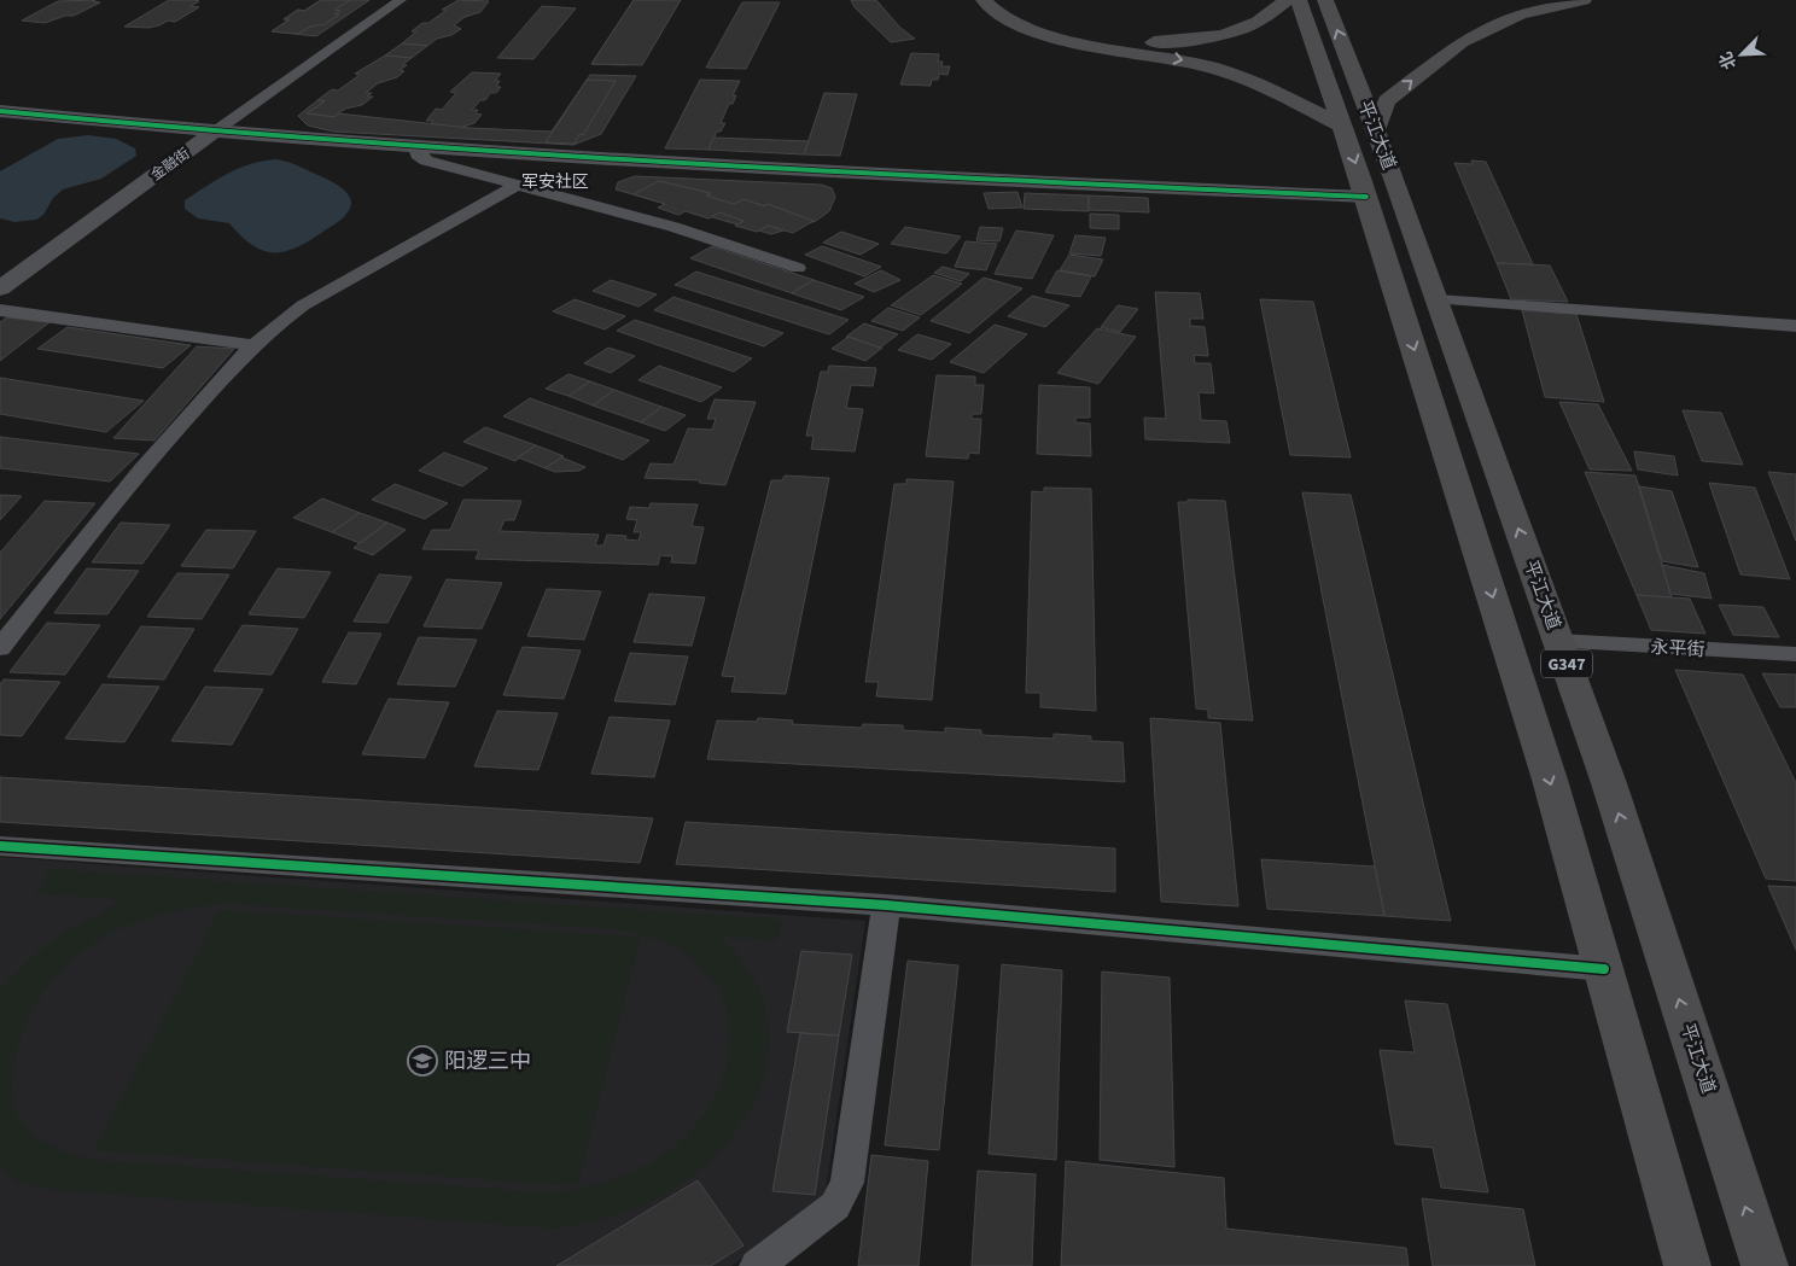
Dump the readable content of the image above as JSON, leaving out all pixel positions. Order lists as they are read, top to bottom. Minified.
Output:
{"streets":{"highway":["平江大道","G347"],"street":["金融街","永平街"]},"crossings":[["平江大道","永平街"],["平江大道","G347"]],"districts":["军安社区"],"places":{"school or university":["阳逻三中"]},"north":"bottom left"}
